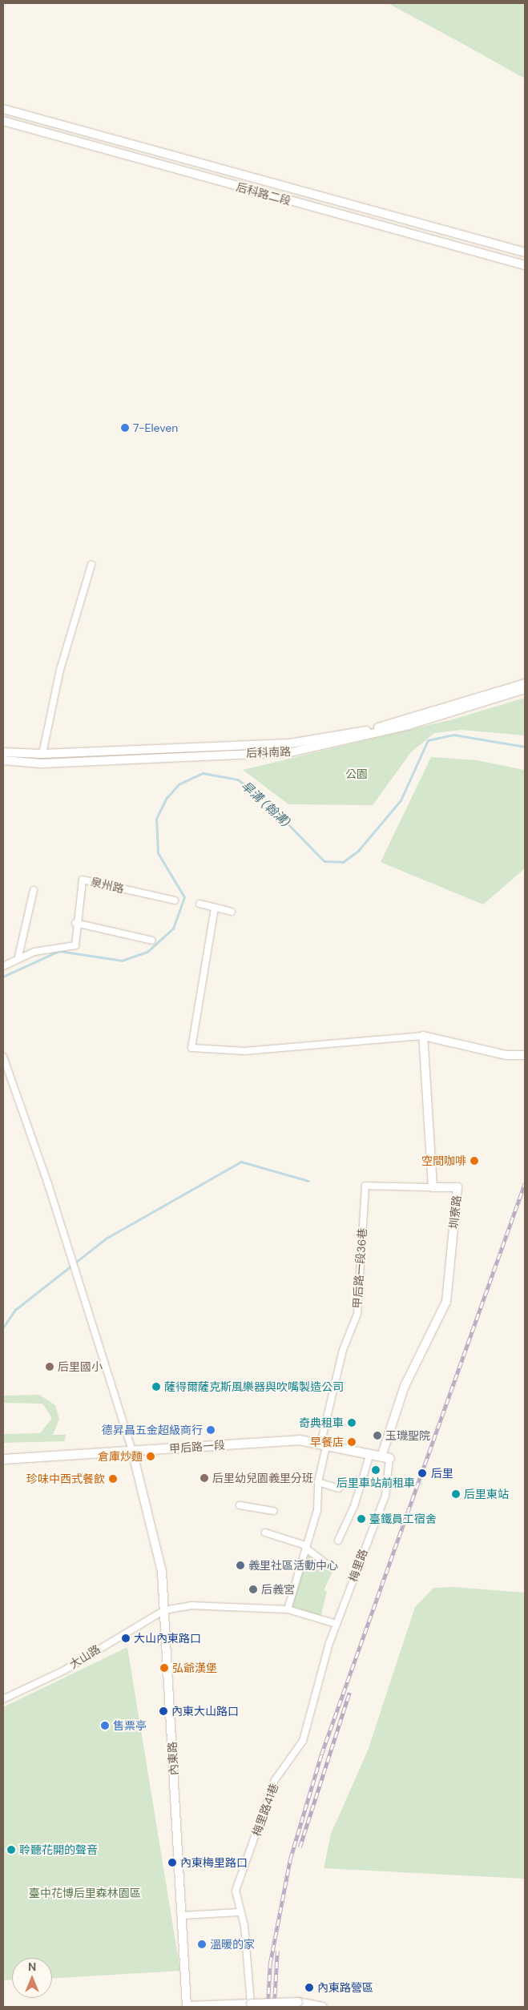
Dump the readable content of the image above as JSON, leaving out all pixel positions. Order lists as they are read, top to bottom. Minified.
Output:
{"streets":{"main road":["甲后路一段"],"street":["后科路二段","后科南路","泉州路","圳寮路","甲后路一段36巷","梅里路","大山路","內東路","梅里路41巷"]},"crossings":[["圳寮路","甲后路一段36巷"],["圳寮路","甲后路一段"],["圳寮路","梅里路"],["甲后路一段36巷","甲后路一段"],["甲后路一段","梅里路"],["甲后路一段","內東路"],["梅里路","梅里路41巷"],["大山路","內東路"],["內東路","梅里路41巷"]],"water":["旱溝 (翰溝)"],"parks":["公園","臺中花博后里森林園區"],"places":["7-Eleven","空間咖啡","后里國小","薩得爾薩克斯風樂器與吹嘴製造公司","奇典租車","德昇昌五金超級商行","玉璣聖院","早餐店","倉庫炒麵","后里車站前租車","后里","后里幼兒園義里分班","珍味中西式餐飲","后里東站","臺鐵員工宿舍","義里社區活動中心","后義宮","大山內東路口","弘爺漢堡","內東大山路口","售票亭","聆聽花開的聲音","內東梅里路口","溫暖的家","內東路營區"],"north":"top"}
